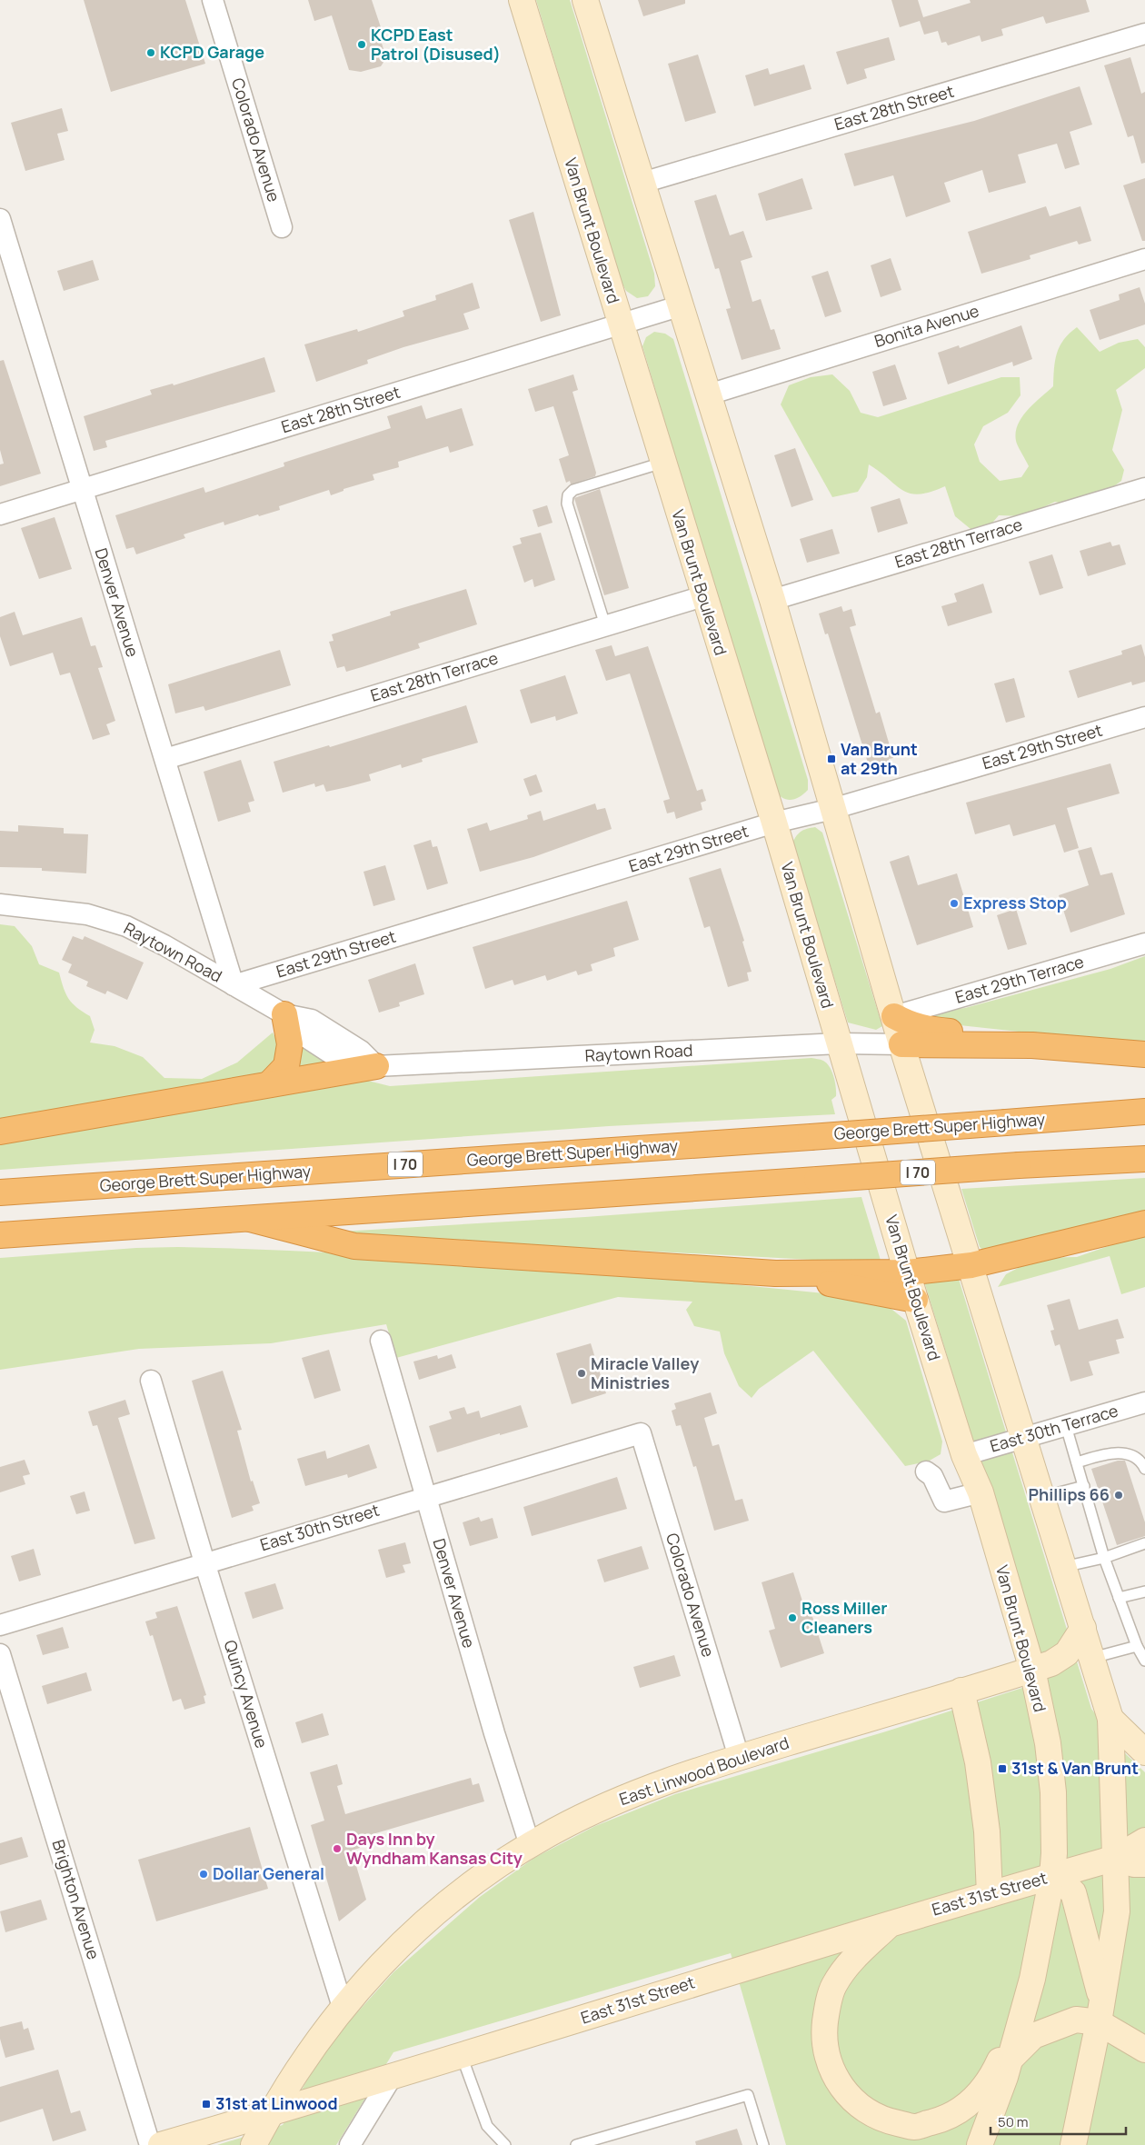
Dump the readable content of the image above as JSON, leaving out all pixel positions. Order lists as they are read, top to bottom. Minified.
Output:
{"streets":{"highway":["George Brett Super Highway","I 70"],"main road":["Van Brunt Boulevard","East Linwood Boulevard","East 31st Street"],"street":["East 28th Street","Colorado Avenue","Bonita Avenue","East 28th Terrace","Denver Avenue","East 29th Street","Raytown Road","East 29th Terrace","East 30th Terrace","East 30th Street","Quincy Avenue","Brighton Avenue"]},"crossings":[["East 28th Street","Van Brunt Boulevard"],["East 28th Street","Denver Avenue"],["Colorado Avenue","East 30th Street"],["Colorado Avenue","East Linwood Boulevard"],["Van Brunt Boulevard","East 28th Terrace"],["Van Brunt Boulevard","East 29th Street"],["Van Brunt Boulevard","Raytown Road"],["Van Brunt Boulevard","East 30th Terrace"],["Van Brunt Boulevard","East Linwood Boulevard"],["Van Brunt Boulevard","East 31st Street"],["East 28th Terrace","Denver Avenue"],["Denver Avenue","East 29th Street"],["Denver Avenue","Raytown Road"],["Denver Avenue","East 30th Street"],["Denver Avenue","East Linwood Boulevard"],["East 29th Street","Raytown Road"],["East 30th Street","Quincy Avenue"],["Quincy Avenue","East Linwood Boulevard"],["East Linwood Boulevard","East 31st Street"]],"places":{"other":["KCPD East Patrol (Disused)","KCPD Garage","Express Stop","Miracle Valley Ministries","Phillips 66","Ross Miller Cleaners","Days Inn by Wyndham Kansas City","Dollar General"],"transit":["Van Brunt at 29th","31st & Van Brunt","31st at Linwood"]},"scale_bar":"50 m"}
